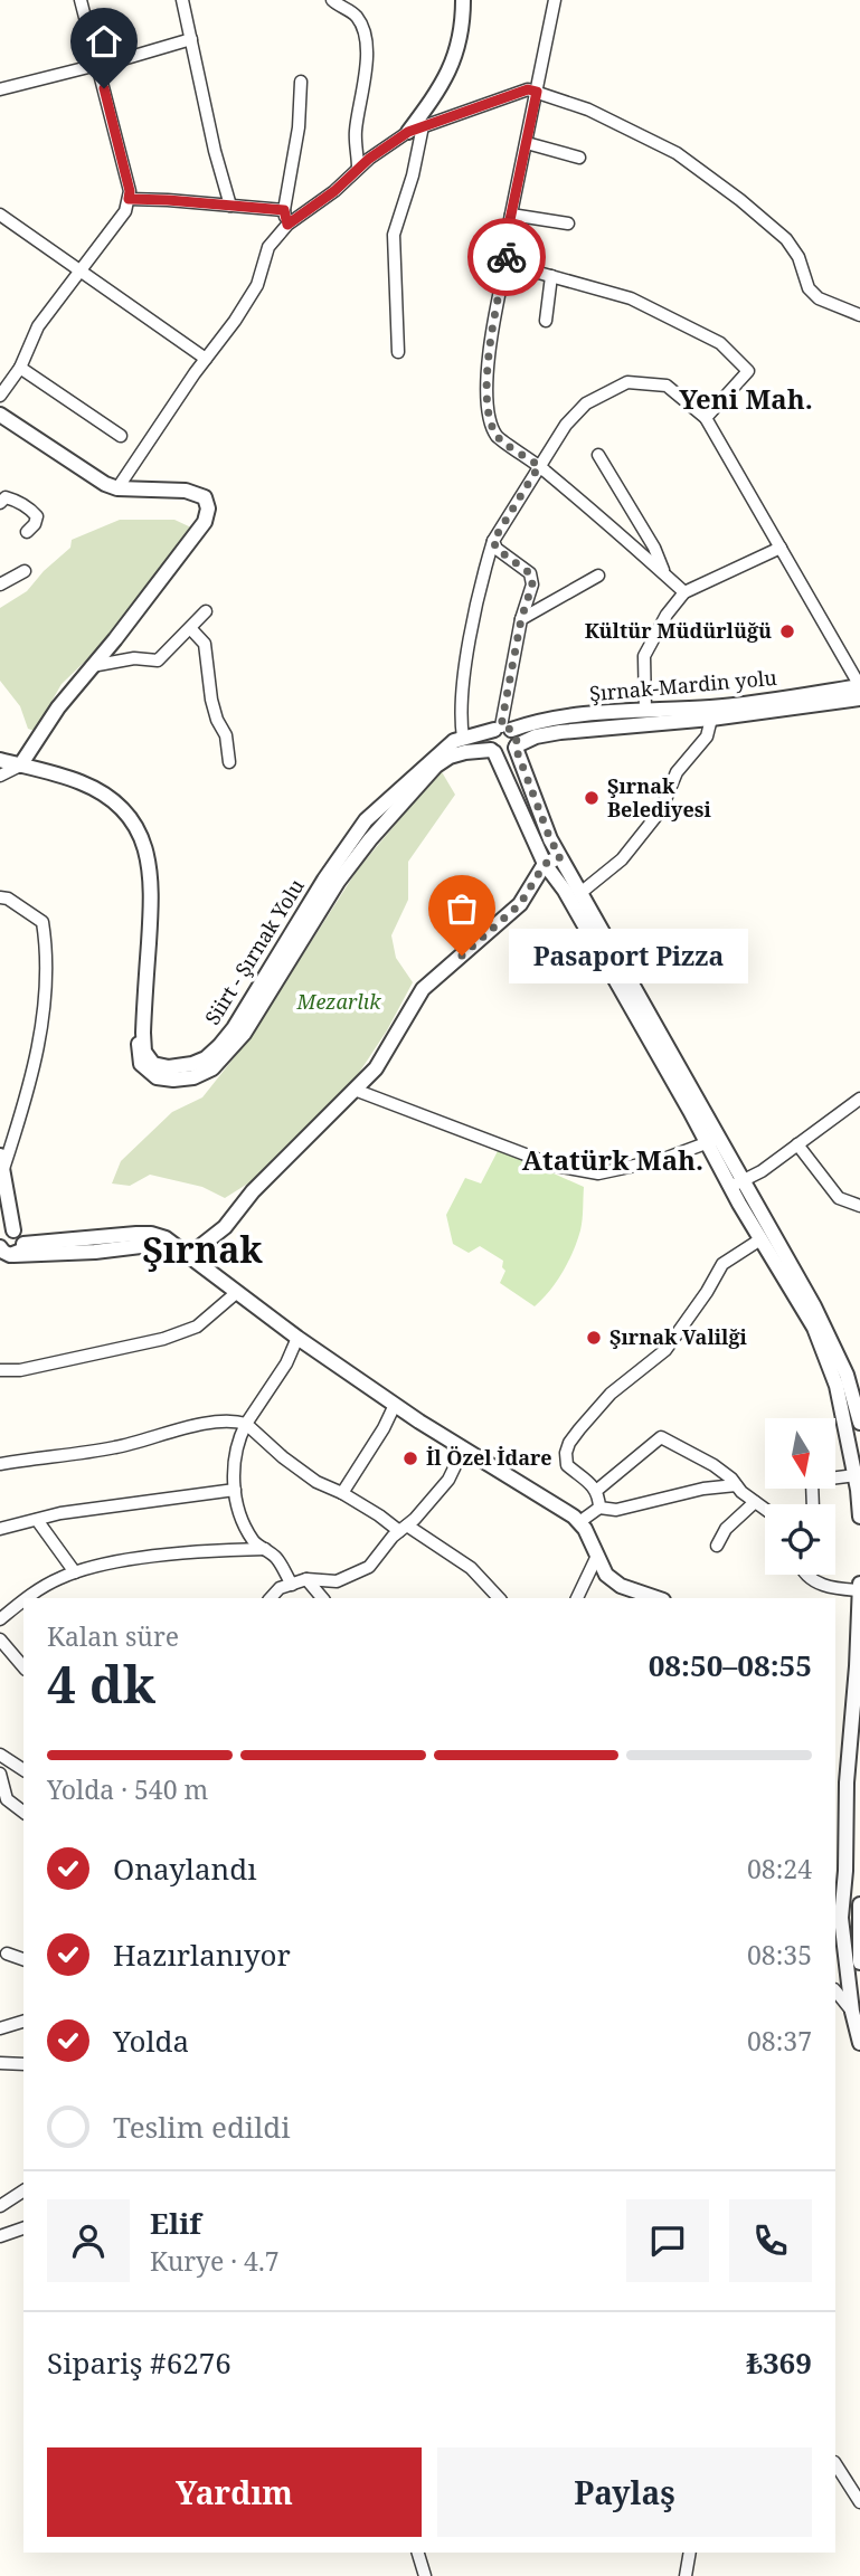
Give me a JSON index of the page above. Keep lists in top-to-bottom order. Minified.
{"streets":{"street":["Şırnak-Mardin yolu","Siirt - Şırnak Yolu"]},"crossings":[["Şırnak-Mardin yolu","Siirt - Şırnak Yolu"]],"districts":["Yeni Mah.","Atatürk Mah.","Şırnak"],"parks":["Mezarlık"],"places":["Kültür Müdürlüğü","Şırnak Belediyesi","Pasaport Pizza","Şırnak Valilği","İl Özel İdare"],"north":"bottom","page":{"bubble":"Pasaport Pizza","heading":["4 dk","Kalan süre","08:50–08:55"],"panel":["Elif","Kurye · 4.7","Sipariş #6276","₺369"],"bar":"Yolda · 540 m","list":[["Onaylandı","08:24"],["Hazırlanıyor","08:35"],["Yolda","08:37"],"Teslim edildi"],"buttons":["Yardım","Paylaş"]}}
